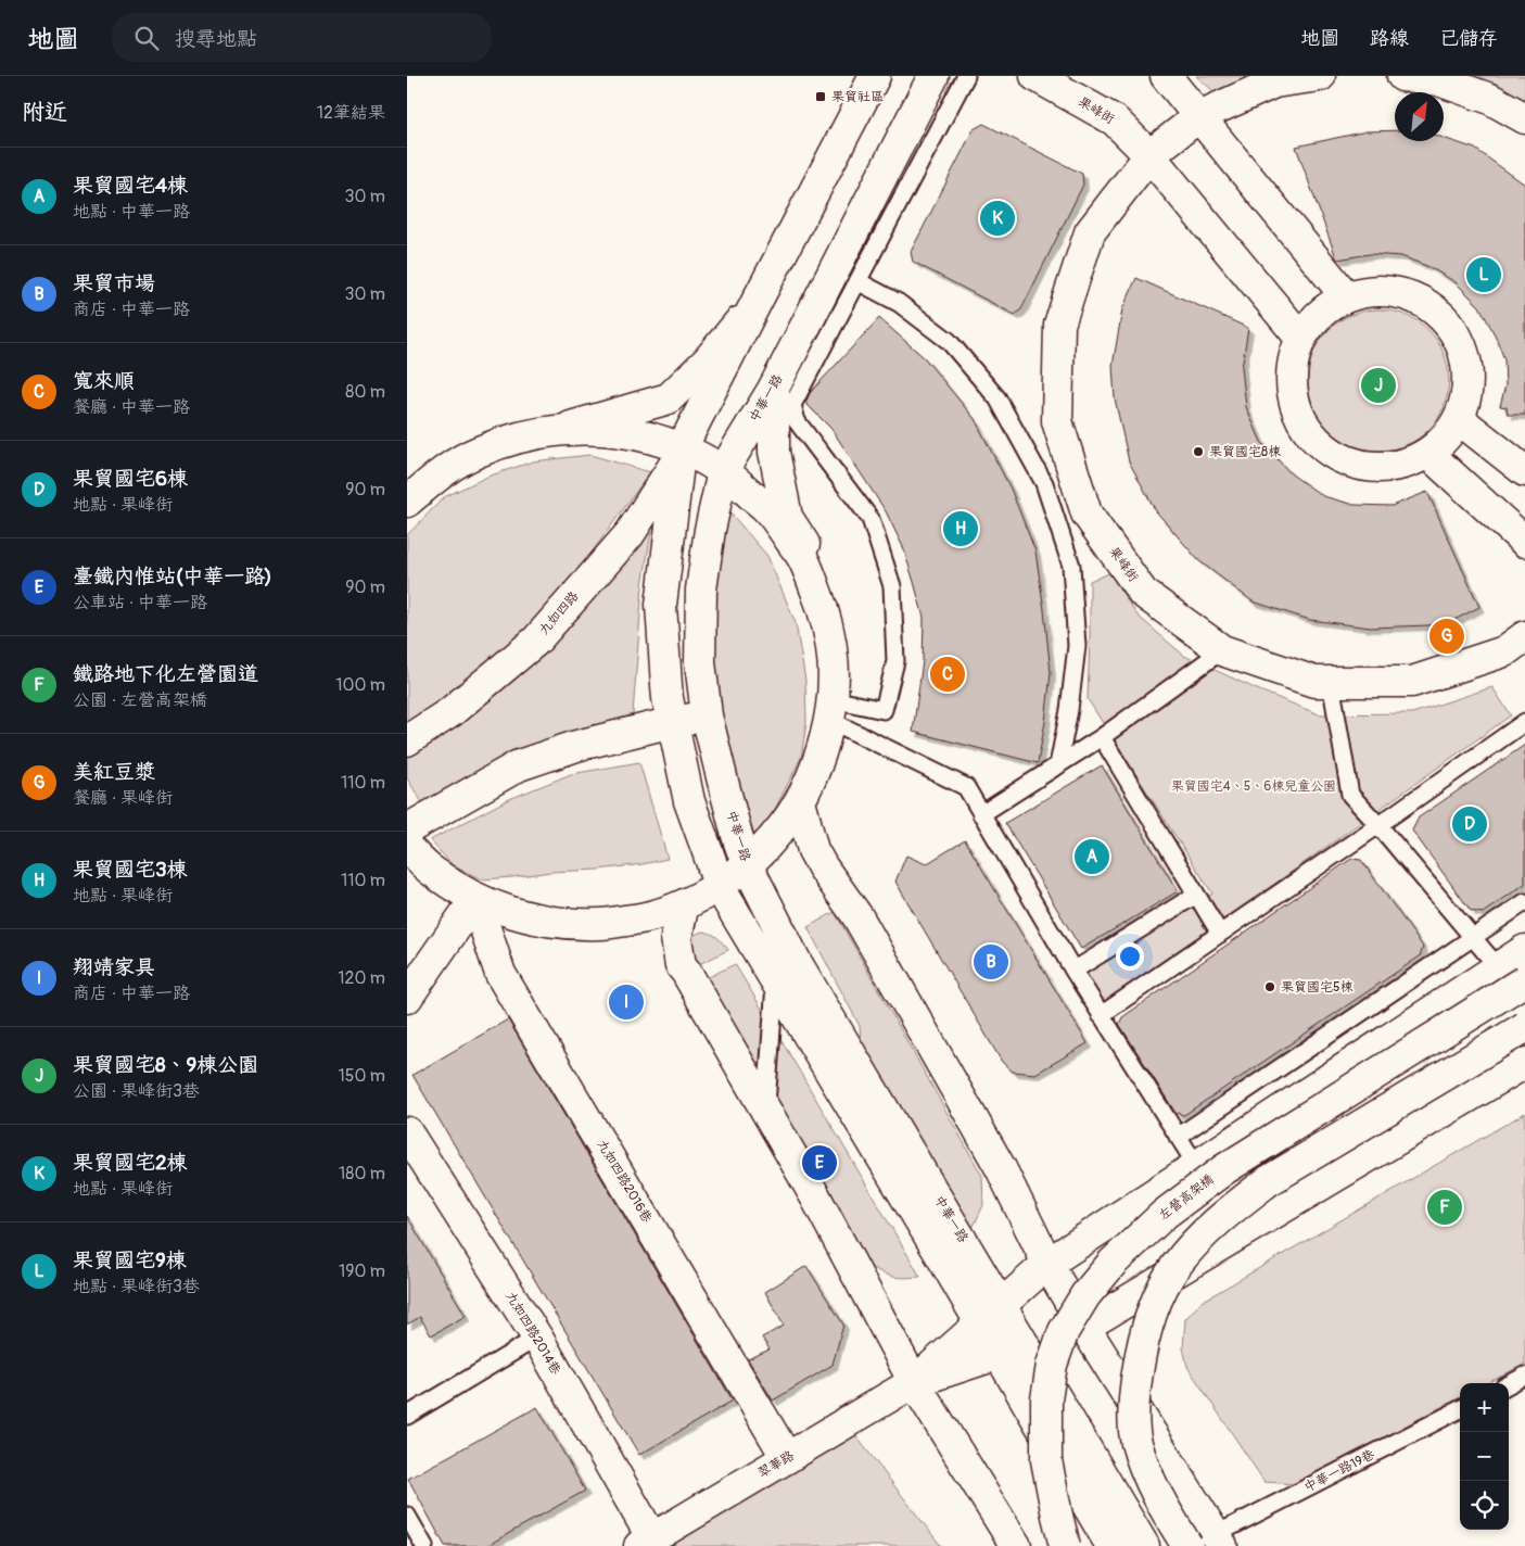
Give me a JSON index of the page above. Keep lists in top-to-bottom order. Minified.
{"streets":{"street":["果峰街","中華一路","九如四路","九如四路2016巷","左營高架橋","九如四路2014巷","翠華路"],"lane":["中華一路19巷"]},"crossings":[["中華一路","九如四路"],["中華一路","翠華路"],["九如四路2016巷","翠華路"],["九如四路2014巷","翠華路"]],"parks":["果貿國宅4、5、6棟兒童公園"],"places":{"transit":["果貿社區"],"other":["果貿國宅8棟","果貿國宅5棟"]},"north":"top right","page":{"header":"地圖","search":"搜尋地點","nav":["地圖","路線","已儲存"],"heading":["附近","12筆結果"],"list":[{"mark":"A","name":"果貿國宅4棟","note":"地點 · 中華一路","value":"30 m"},{"mark":"B","name":"果貿市場","note":"商店 · 中華一路","value":"30 m"},{"mark":"C","name":"寬來順","note":"餐廳 · 中華一路","value":"80 m"},{"mark":"D","name":"果貿國宅6棟","note":"地點 · 果峰街","value":"90 m"},{"mark":"E","name":"臺鐵內惟站(中華一路)","note":"公車站 · 中華一路","value":"90 m"},{"mark":"F","name":"鐵路地下化左營園道","note":"公園 · 左營高架橋","value":"100 m"},{"mark":"G","name":"美紅豆漿","note":"餐廳 · 果峰街","value":"110 m"},{"mark":"H","name":"果貿國宅3棟","note":"地點 · 果峰街","value":"110 m"},{"mark":"I","name":"翔靖家具","note":"商店 · 中華一路","value":"120 m"},{"mark":"J","name":"果貿國宅8、9棟公園","note":"公園 · 果峰街3巷","value":"150 m"},{"mark":"K","name":"果貿國宅2棟","note":"地點 · 果峰街","value":"180 m"},{"mark":"L","name":"果貿國宅9棟","note":"地點 · 果峰街3巷","value":"190 m"}],"pins":["K","L","J","H","G","C","D","A","B","I","E","F"],"map_buttons":["+","−"]}}
